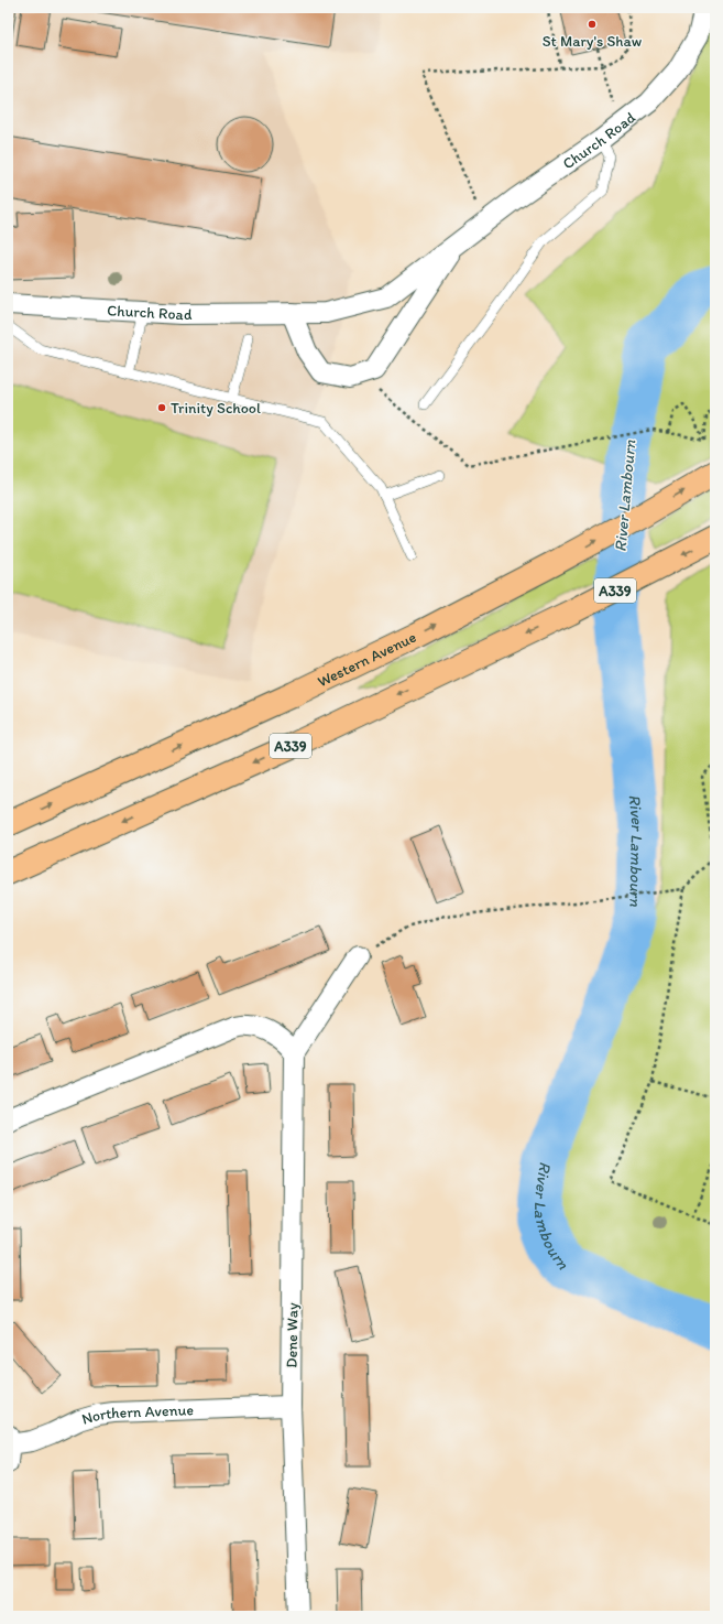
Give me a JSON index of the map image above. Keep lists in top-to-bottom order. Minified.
{"streets":{"highway":["A339","Western Avenue"],"street":["Church Road","Dene Way","Northern Avenue"]},"crossings":[["Dene Way","Northern Avenue"]],"water":["River Lambourn"],"places":["St Mary's Shaw","Trinity School"]}
